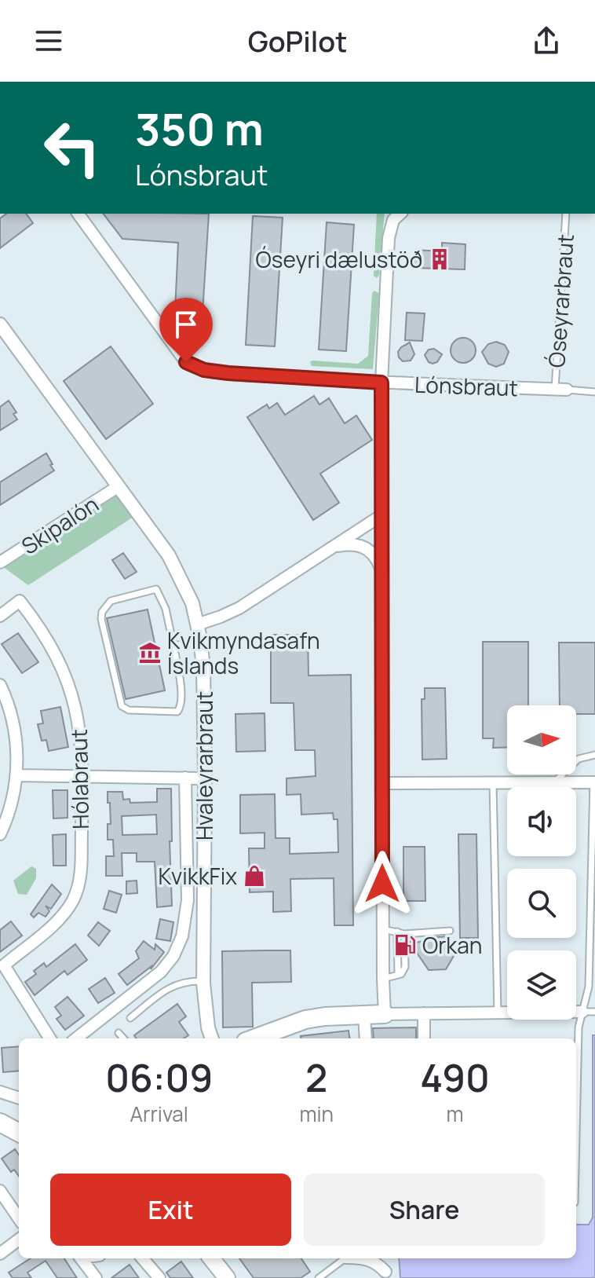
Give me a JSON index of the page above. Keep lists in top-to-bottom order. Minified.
{"streets":{"street":["Lónsbraut","Skipalón","Hvaleyrarbraut","Hólabraut"],"lane":["Óseyrarbraut"]},"crossings":[["Óseyrarbraut","Lónsbraut"],["Skipalón","Hvaleyrarbraut"]],"places":{"building":["Óseyri dælustöð"],"museum":["Kvikmyndasafn Íslands"],"shop":["KvikkFix"],"fuel station":["Orkan"]},"north":"right","page":{"header":"GoPilot","turn":["350 m","Lónsbraut"],"eta":["06:09","Arrival","2","min","490","m"],"buttons":["Exit","Share"]}}
